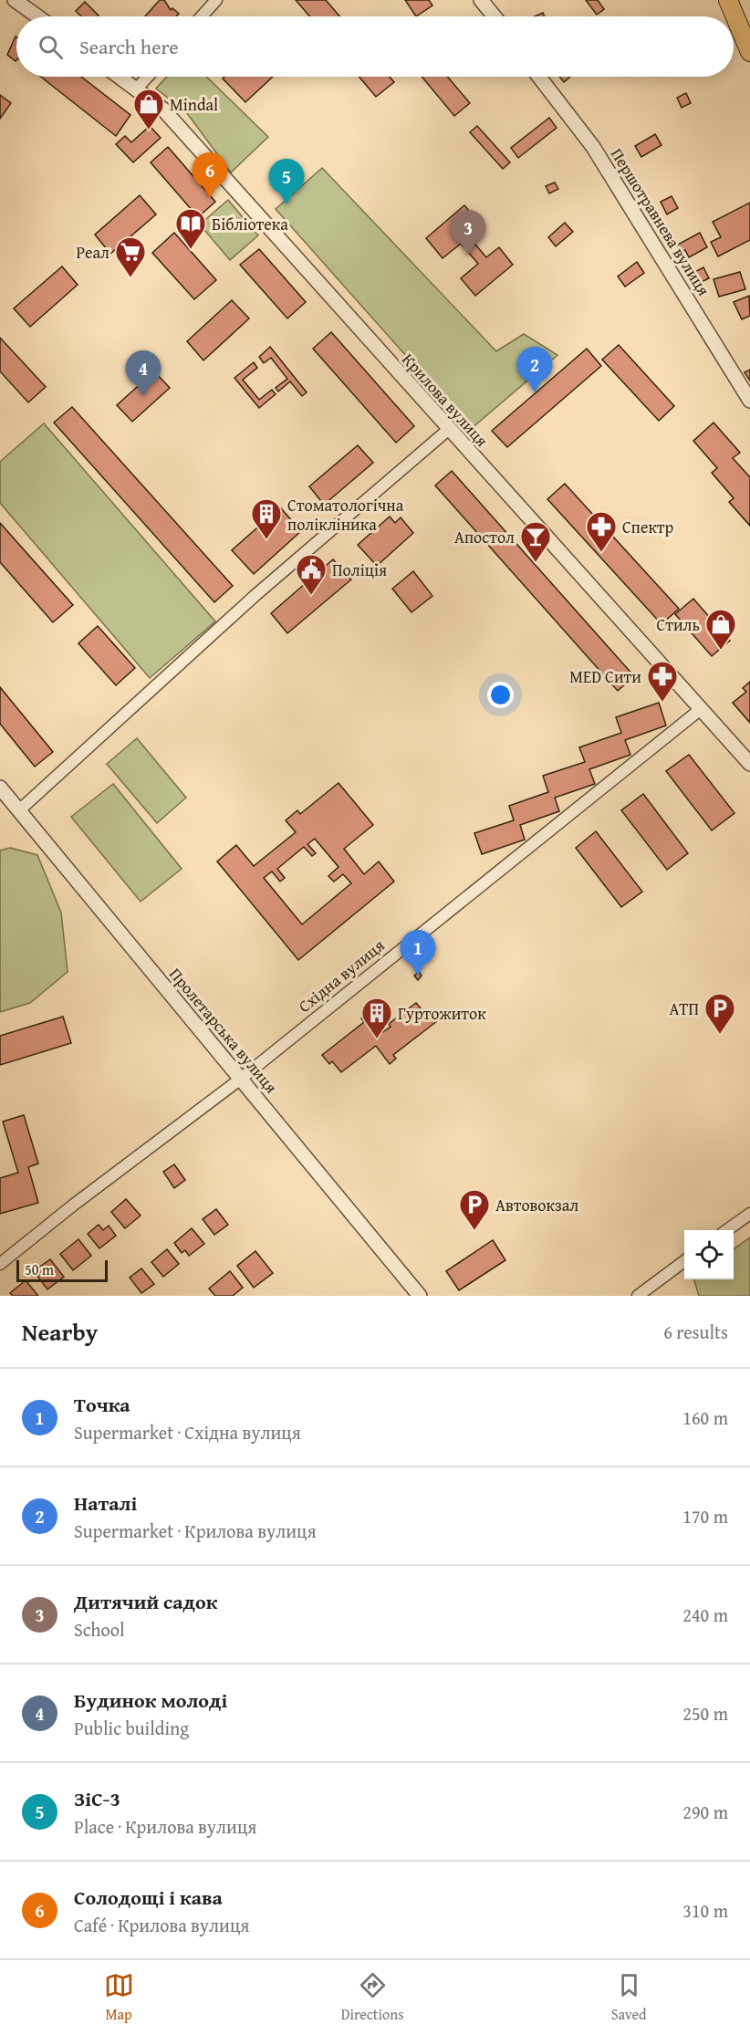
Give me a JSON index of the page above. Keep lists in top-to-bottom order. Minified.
{"streets":{"street":["Першотравнева вулиця","Крилова вулиця","Східна вулиця","Пролетарська вулиця"]},"crossings":[["Крилова вулиця","Східна вулиця"],["Східна вулиця","Пролетарська вулиця"]],"places":{"shop":["Mindal","Стиль"],"library":["Бібліотека"],"supermarket":["Реал"],"building":["Стоматологічна полікліника","Гуртожиток"],"pharmacy":["Спектр","MED Сити"],"bar":["Апостол"],"public building":["Поліція"],"parking":["АТП","Автовокзал"]},"scale_bar":"50 m","page":{"search":"Search here","pins":["6","5","3","2","4","1"],"scale":"50 m","heading":["Nearby","6 results"],"list":[{"mark":"1","name":"Точка","note":"Supermarket · Східна вулиця","value":"160 m"},{"mark":"2","name":"Наталі","note":"Supermarket · Крилова вулиця","value":"170 m"},{"mark":"3","name":"Дитячий садок","note":"School","value":"240 m"},{"mark":"4","name":"Будинок молоді","note":"Public building","value":"250 m"},{"mark":"5","name":"ЗіС-3","note":"Place · Крилова вулиця","value":"290 m"},{"mark":"6","name":"Солодощі і кава","note":"Café · Крилова вулиця","value":"310 m"}],"nav":["Map","Directions","Saved"]}}
